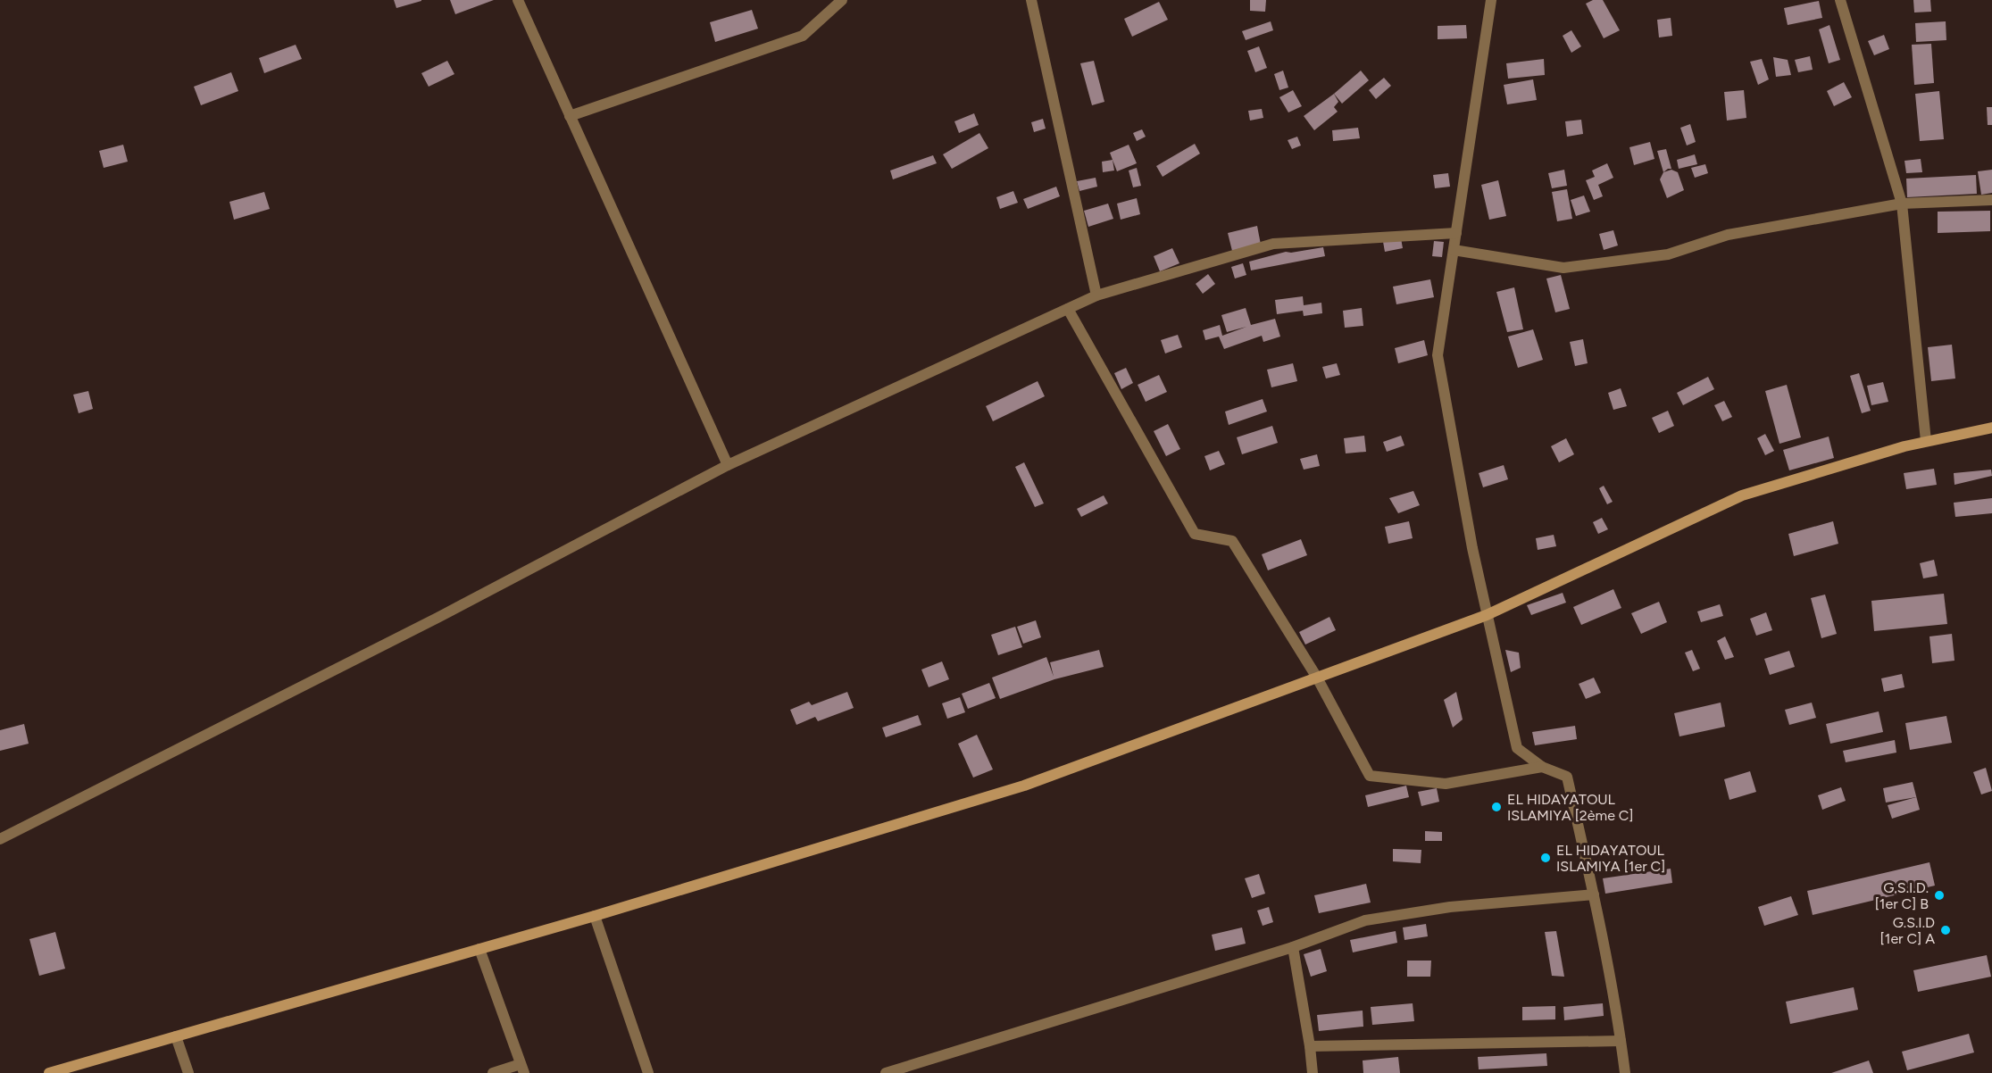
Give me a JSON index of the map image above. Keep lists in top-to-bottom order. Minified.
{"places":["EL HIDAYATOUL ISLAMIYA [2ème C]","EL HIDAYATOUL ISLAMIYA [1er C]","G.S.I.D. [1er C] B","G.S.I.D [1er C] A"]}
